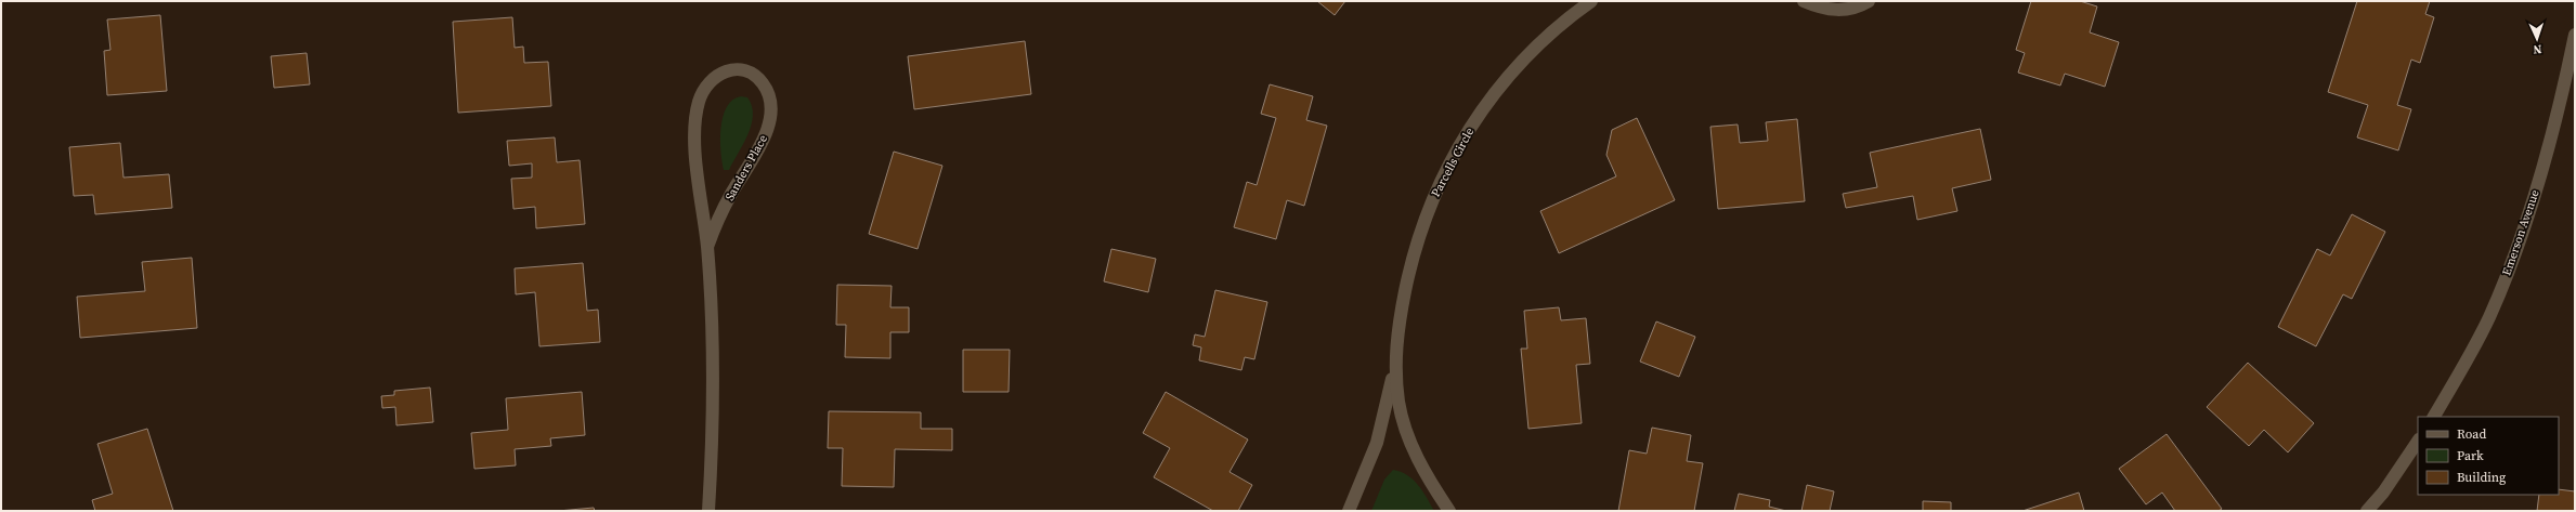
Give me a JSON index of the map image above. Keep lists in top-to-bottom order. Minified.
{"streets":{"street":["Parcells Circle","Sanders Place","Emerson Avenue"]},"legend":["Road","Park","Building"],"north":"bottom"}
